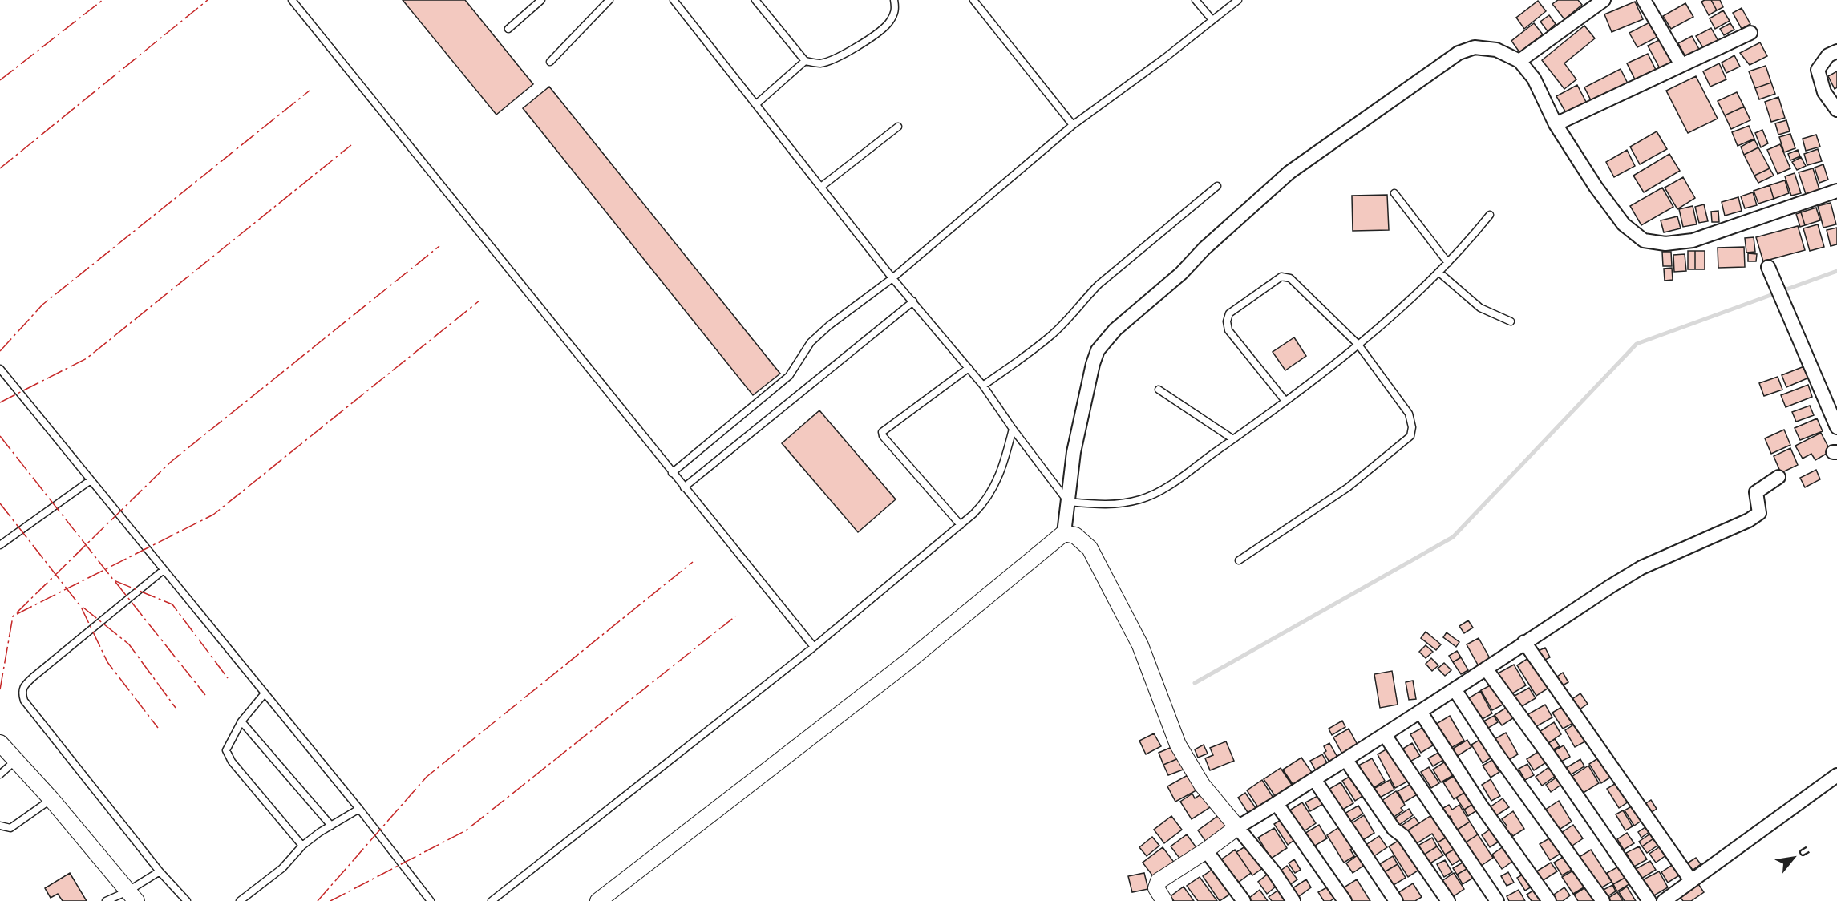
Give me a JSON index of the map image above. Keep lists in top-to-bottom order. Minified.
{"north":"top right"}
